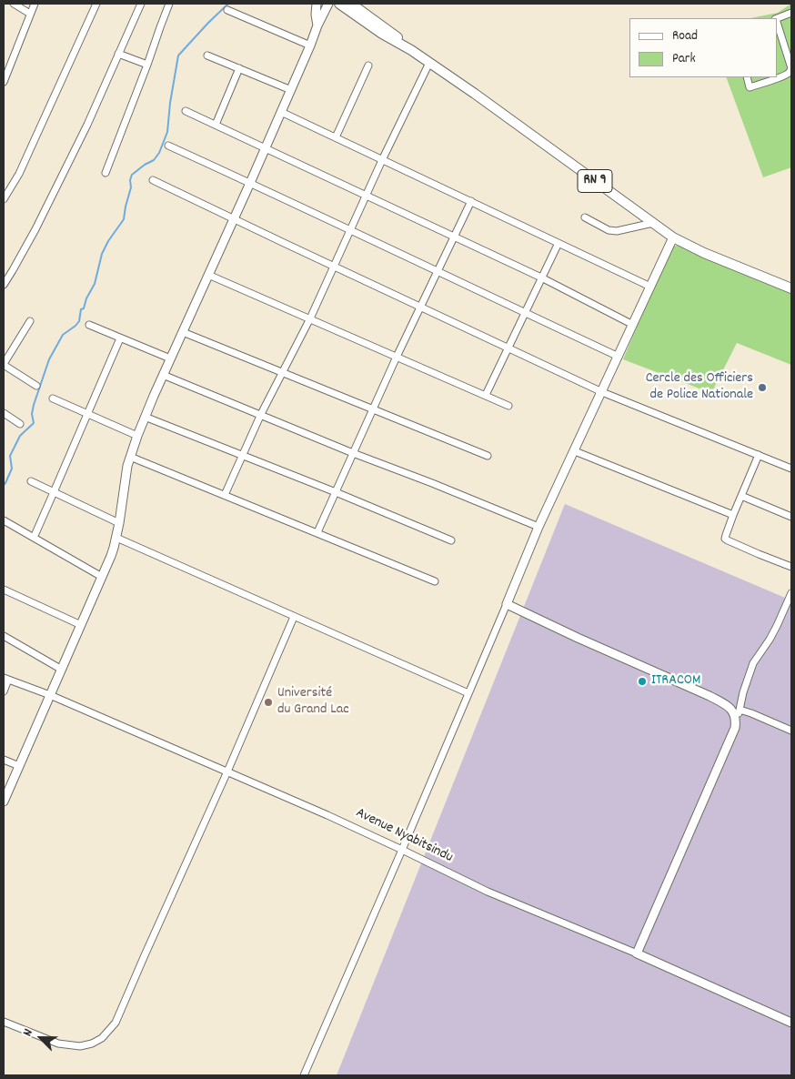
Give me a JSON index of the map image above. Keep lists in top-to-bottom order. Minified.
{"streets":{"main road":["RN 9"],"street":["Avenue Nyabitsindu"]},"places":["Cercle des Officiers de Police Nationale","ITRACOM","Université du Grand Lac"],"legend":["Road","Park"],"north":"top left"}
